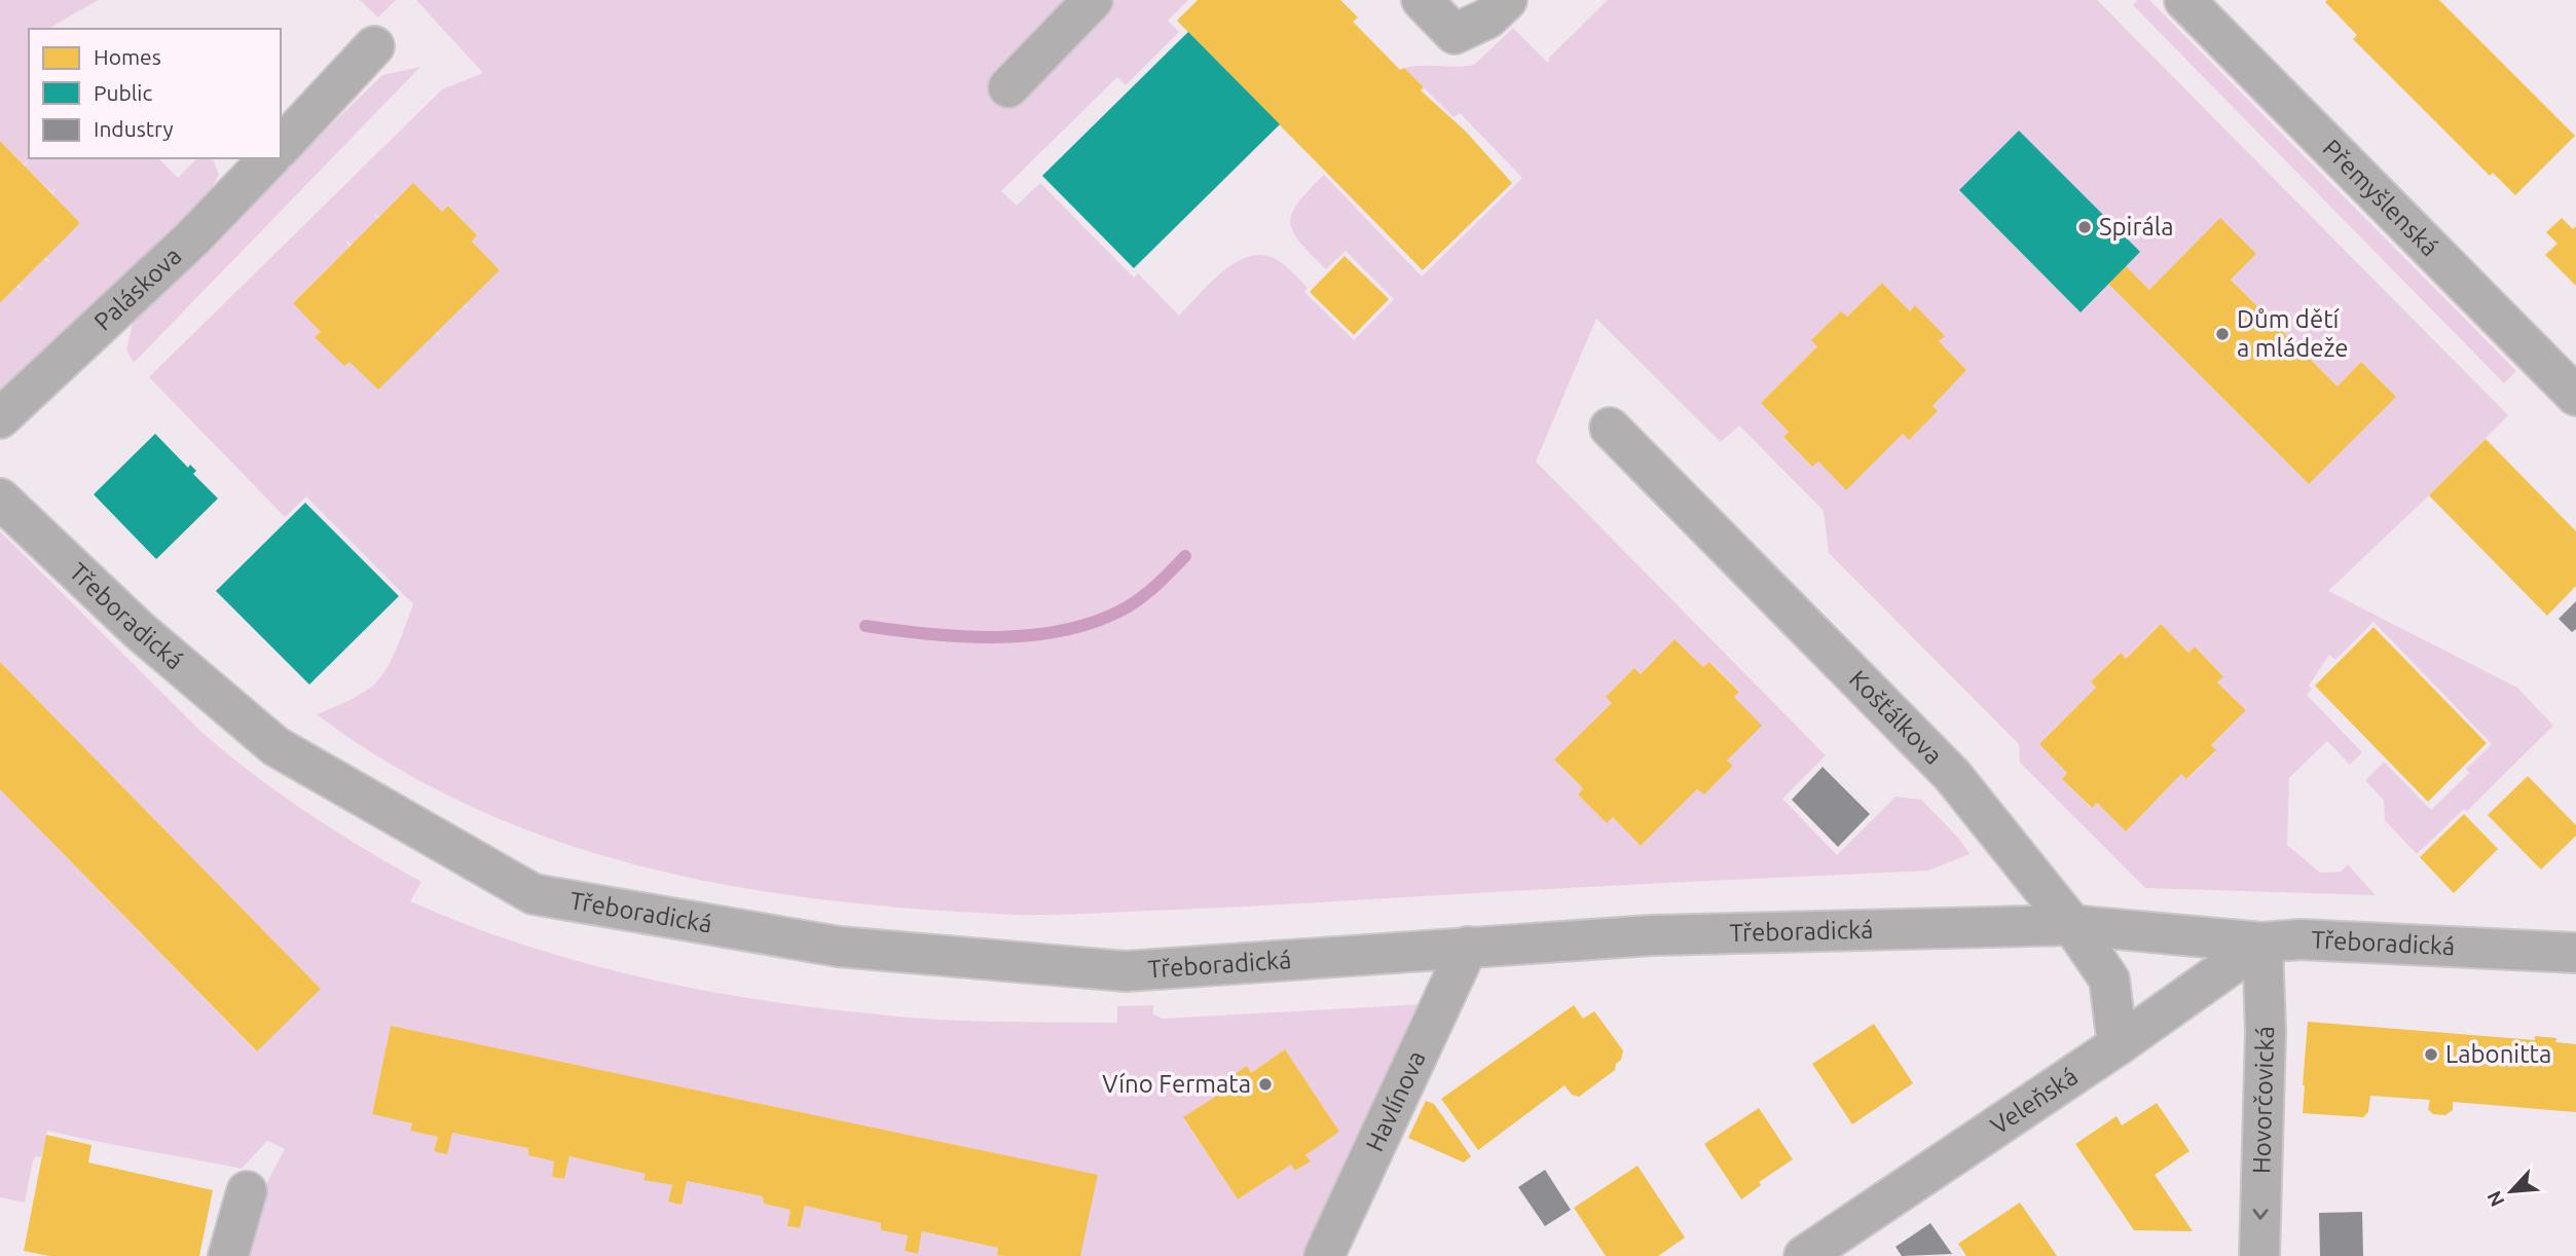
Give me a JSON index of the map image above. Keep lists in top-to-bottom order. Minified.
{"streets":{"street":["Přemyšlenská","Paláskova","Třeboradická","Košťálkova","Hovorčovická","Havlínova","Veleňská"]},"crossings":[["Třeboradická","Košťálkova"],["Třeboradická","Hovorčovická"],["Třeboradická","Havlínova"],["Třeboradická","Veleňská"],["Košťálkova","Veleňská"],["Hovorčovická","Veleňská"]],"one_way":["Hovorčovická"],"places":["Spirála","Dům dětí a mládeže","Labonitta","Víno Fermata"],"legend":["Homes","Public","Industry"],"north":"bottom left"}
